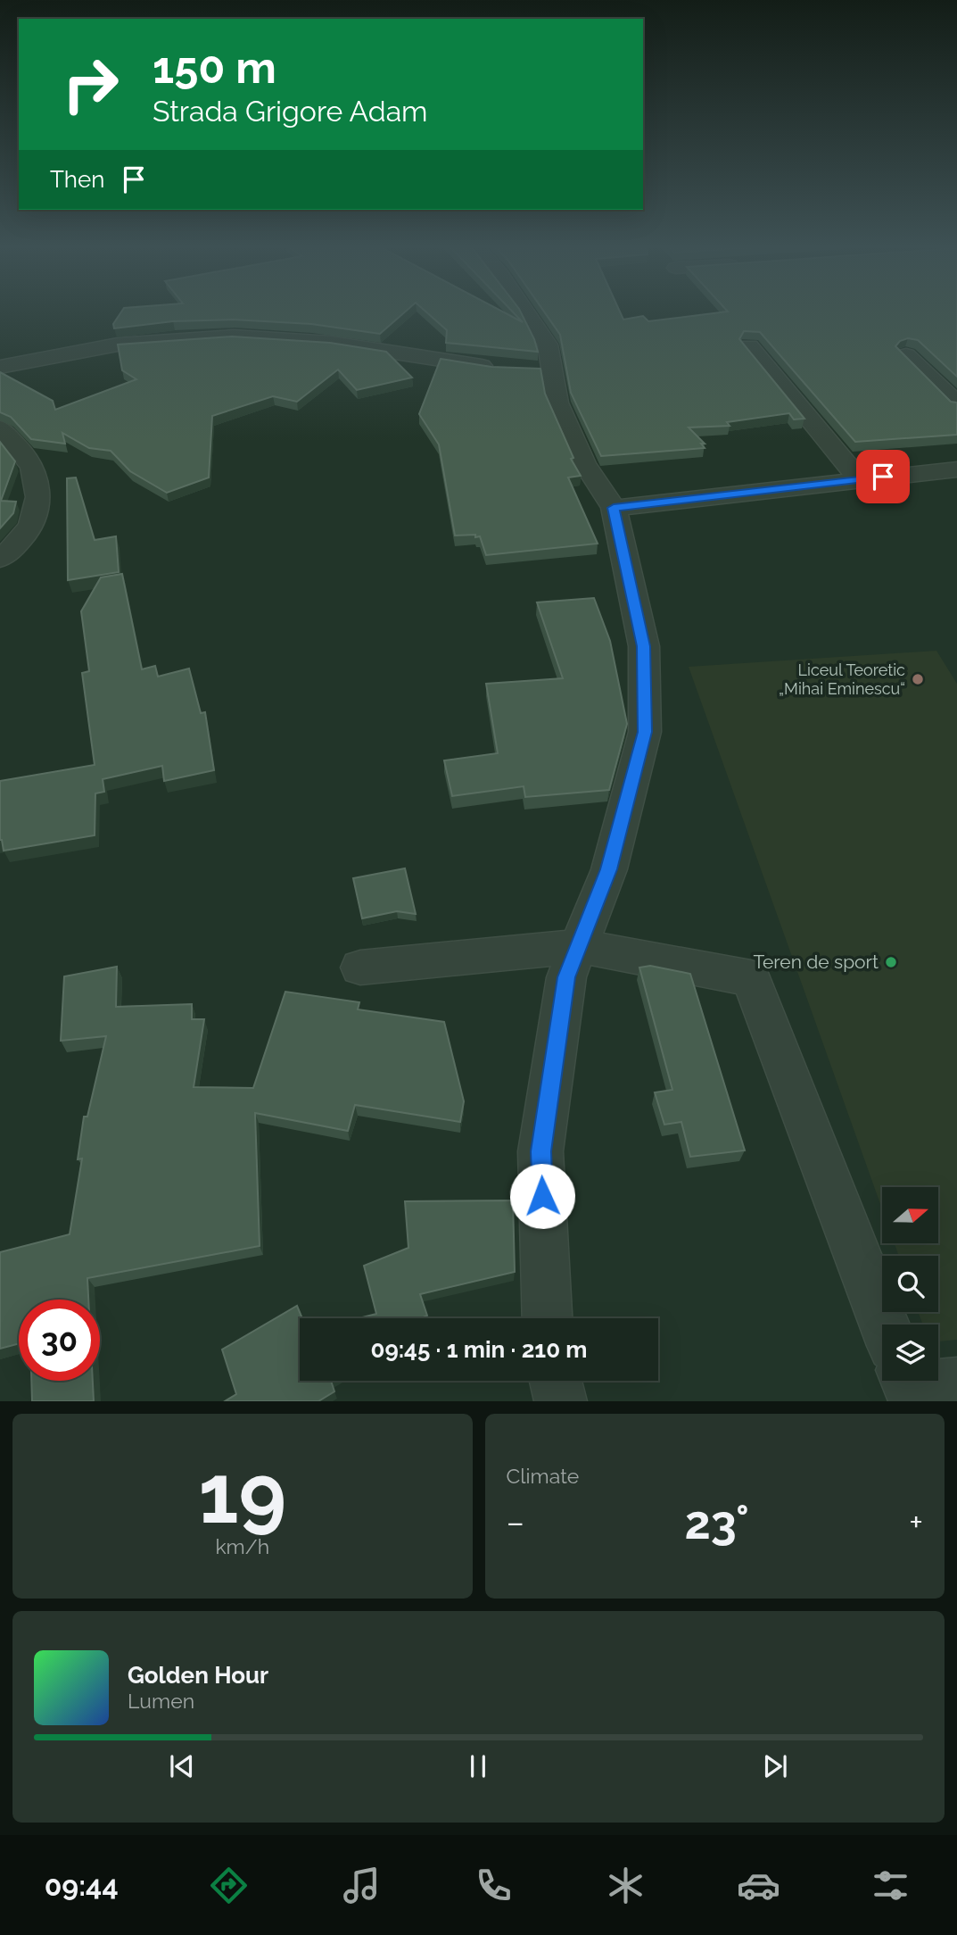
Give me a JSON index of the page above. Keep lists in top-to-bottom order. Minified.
{"places":["Liceul Teoretic „Mihai Eminescu“","Teren de sport"],"north":"right","page":{"turn":["150 m","Strada Grigore Adam"],"then":"Then","limit":"30","trip":"09:45 · 1 min · 210 m","tile":[["19","km/h"],"Climate"],"heat":["−","23°","+"],"song":["Golden Hour","Lumen"],"tabs":"09:44"}}
